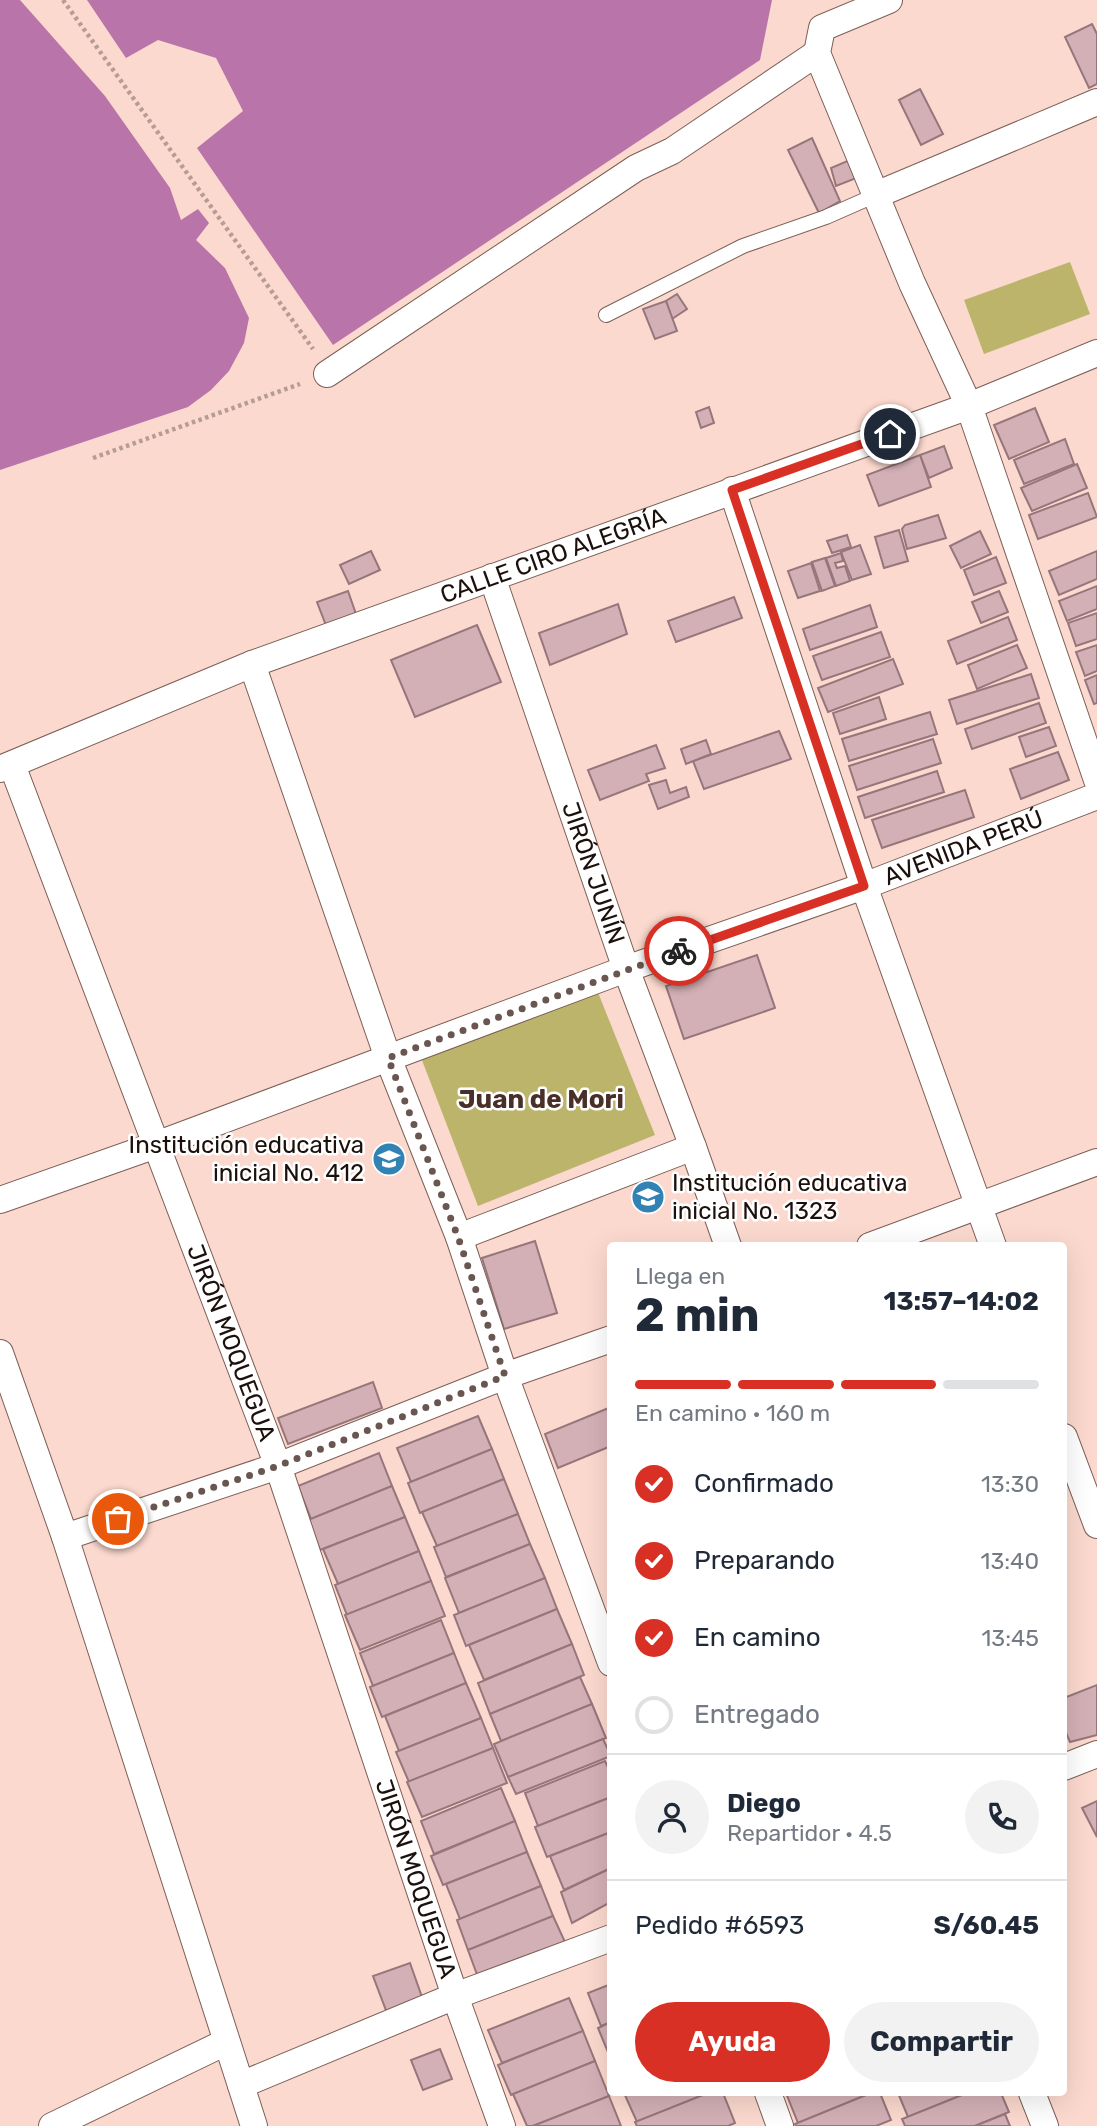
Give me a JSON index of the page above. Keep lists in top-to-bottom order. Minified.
{"streets":{"street":["CALLE CIRO ALEGRÍA","AVENIDA PERÚ","JIRÓN JUNÍN","JIRÓN MOQUEGUA"]},"crossings":[["CALLE CIRO ALEGRÍA","JIRÓN JUNÍN"],["CALLE CIRO ALEGRÍA","JIRÓN MOQUEGUA"],["AVENIDA PERÚ","JIRÓN JUNÍN"],["AVENIDA PERÚ","JIRÓN MOQUEGUA"]],"districts":["Juan de Mori"],"places":{"school or university":["Institución educativa inicial No. 412","Institución educativa inicial No. 1323"]},"page":{"heading":["2 min","Llega en","13:57–14:02"],"panel":["Diego","Repartidor · 4.5","Pedido #6593","S/60.45"],"bar":"En camino · 160 m","list":[["Confirmado","13:30"],["Preparando","13:40"],["En camino","13:45"],"Entregado"],"buttons":["Ayuda","Compartir"]}}
